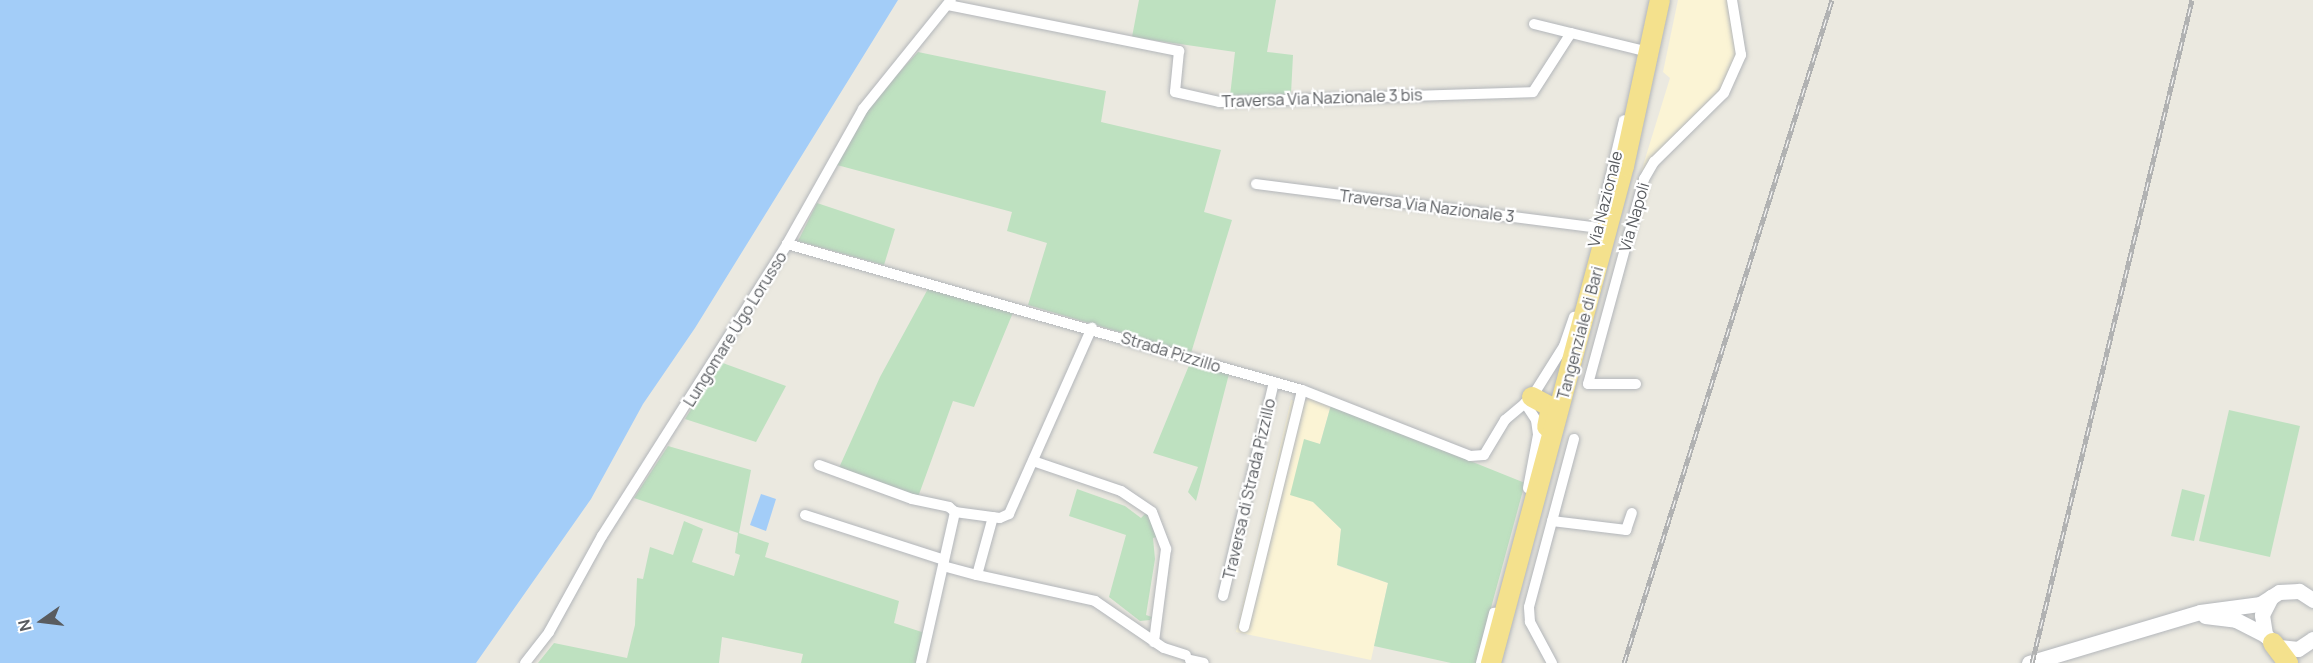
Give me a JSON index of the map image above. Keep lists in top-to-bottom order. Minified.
{"streets":{"highway":["Tangenziale di Bari"],"street":["Traversa Via Nazionale 3 bis","Via Nazionale","Traversa Via Nazionale 3","Via Napoli","Lungomare Ugo Lorusso","Strada Pizzillo","Traversa di Strada Pizzillo"]},"crossings":[["Traversa Via Nazionale 3 bis","Lungomare Ugo Lorusso"],["Via Nazionale","Traversa Via Nazionale 3"],["Via Nazionale","Strada Pizzillo"],["Lungomare Ugo Lorusso","Strada Pizzillo"],["Strada Pizzillo","Traversa di Strada Pizzillo"]],"north":"left"}
